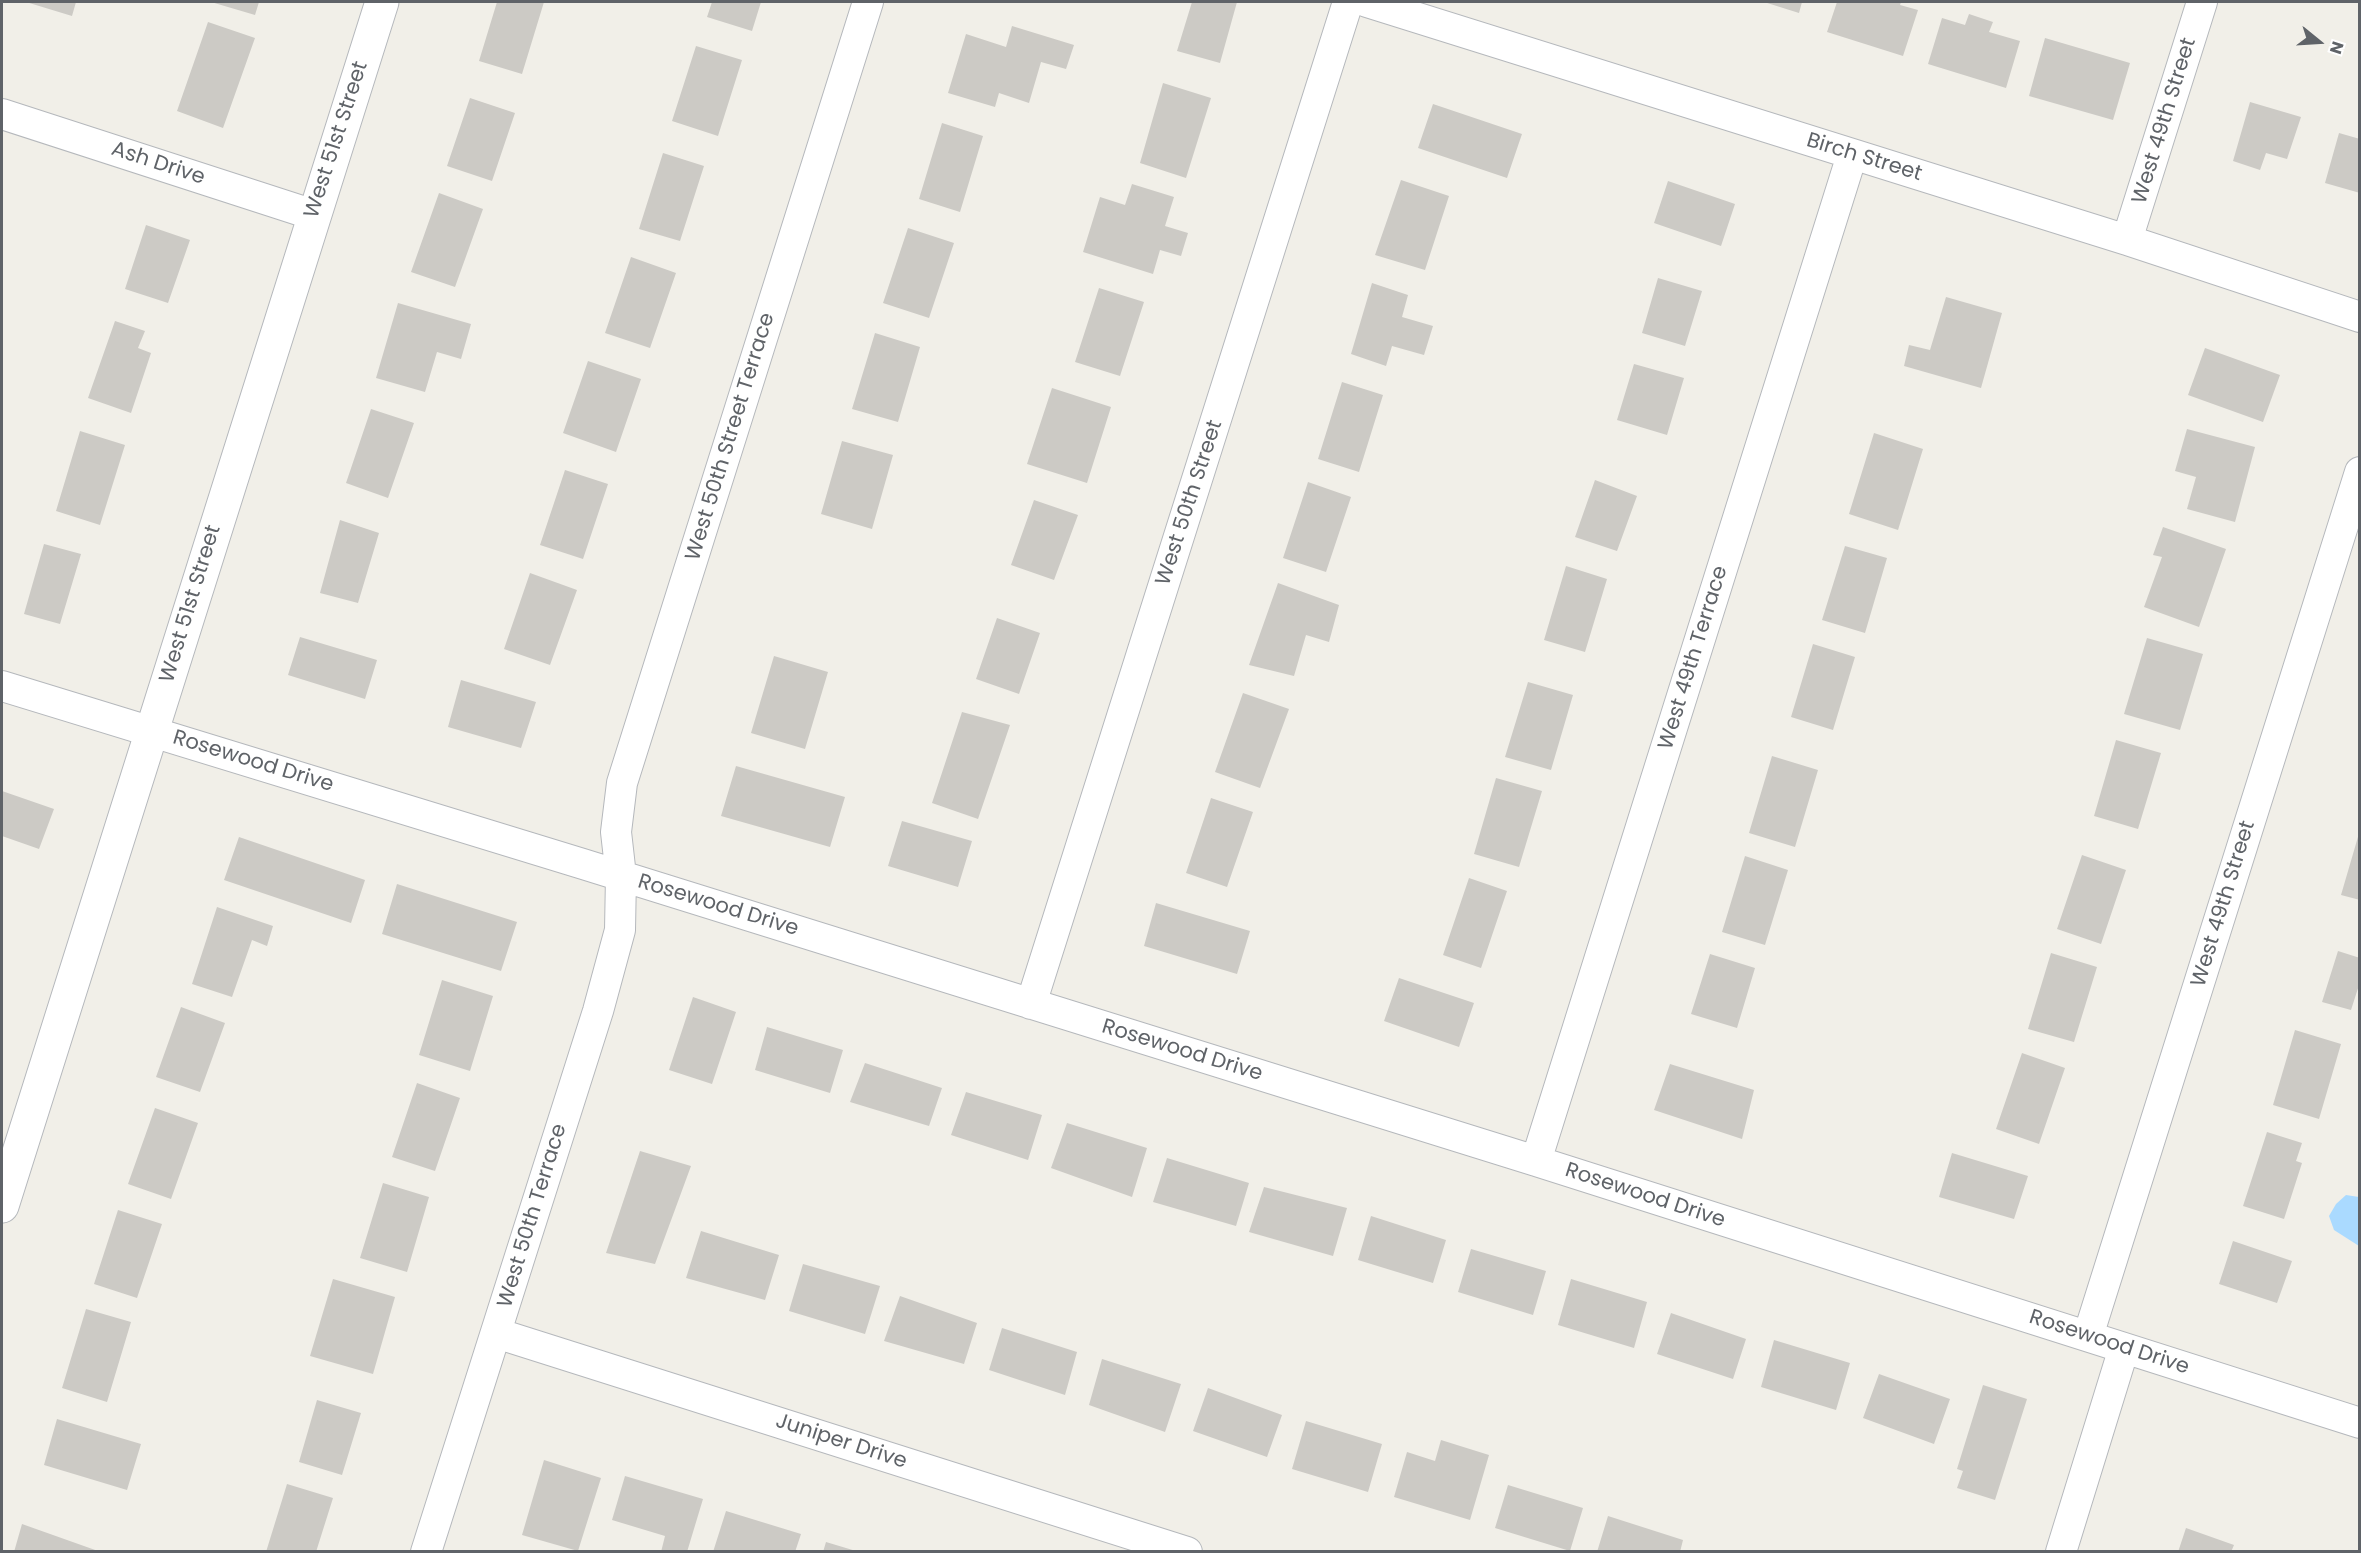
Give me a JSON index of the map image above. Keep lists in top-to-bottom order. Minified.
{"streets":{"street":["West 49th Street","West 51st Street","Birch Street","Ash Drive","West 50th Street Terrace","West 50th Street","West 49th Terrace","Rosewood Drive","West 50th Terrace","Juniper Drive"]},"crossings":[["West 49th Street","Birch Street"],["West 49th Street","Rosewood Drive"],["West 51st Street","Ash Drive"],["West 51st Street","Rosewood Drive"],["Birch Street","West 49th Terrace"],["West 50th Street Terrace","Rosewood Drive"],["West 50th Street Terrace","West 50th Terrace"],["West 50th Street","Rosewood Drive"],["West 49th Terrace","Rosewood Drive"],["Rosewood Drive","West 50th Terrace"],["West 50th Terrace","Juniper Drive"]],"north":"right"}
